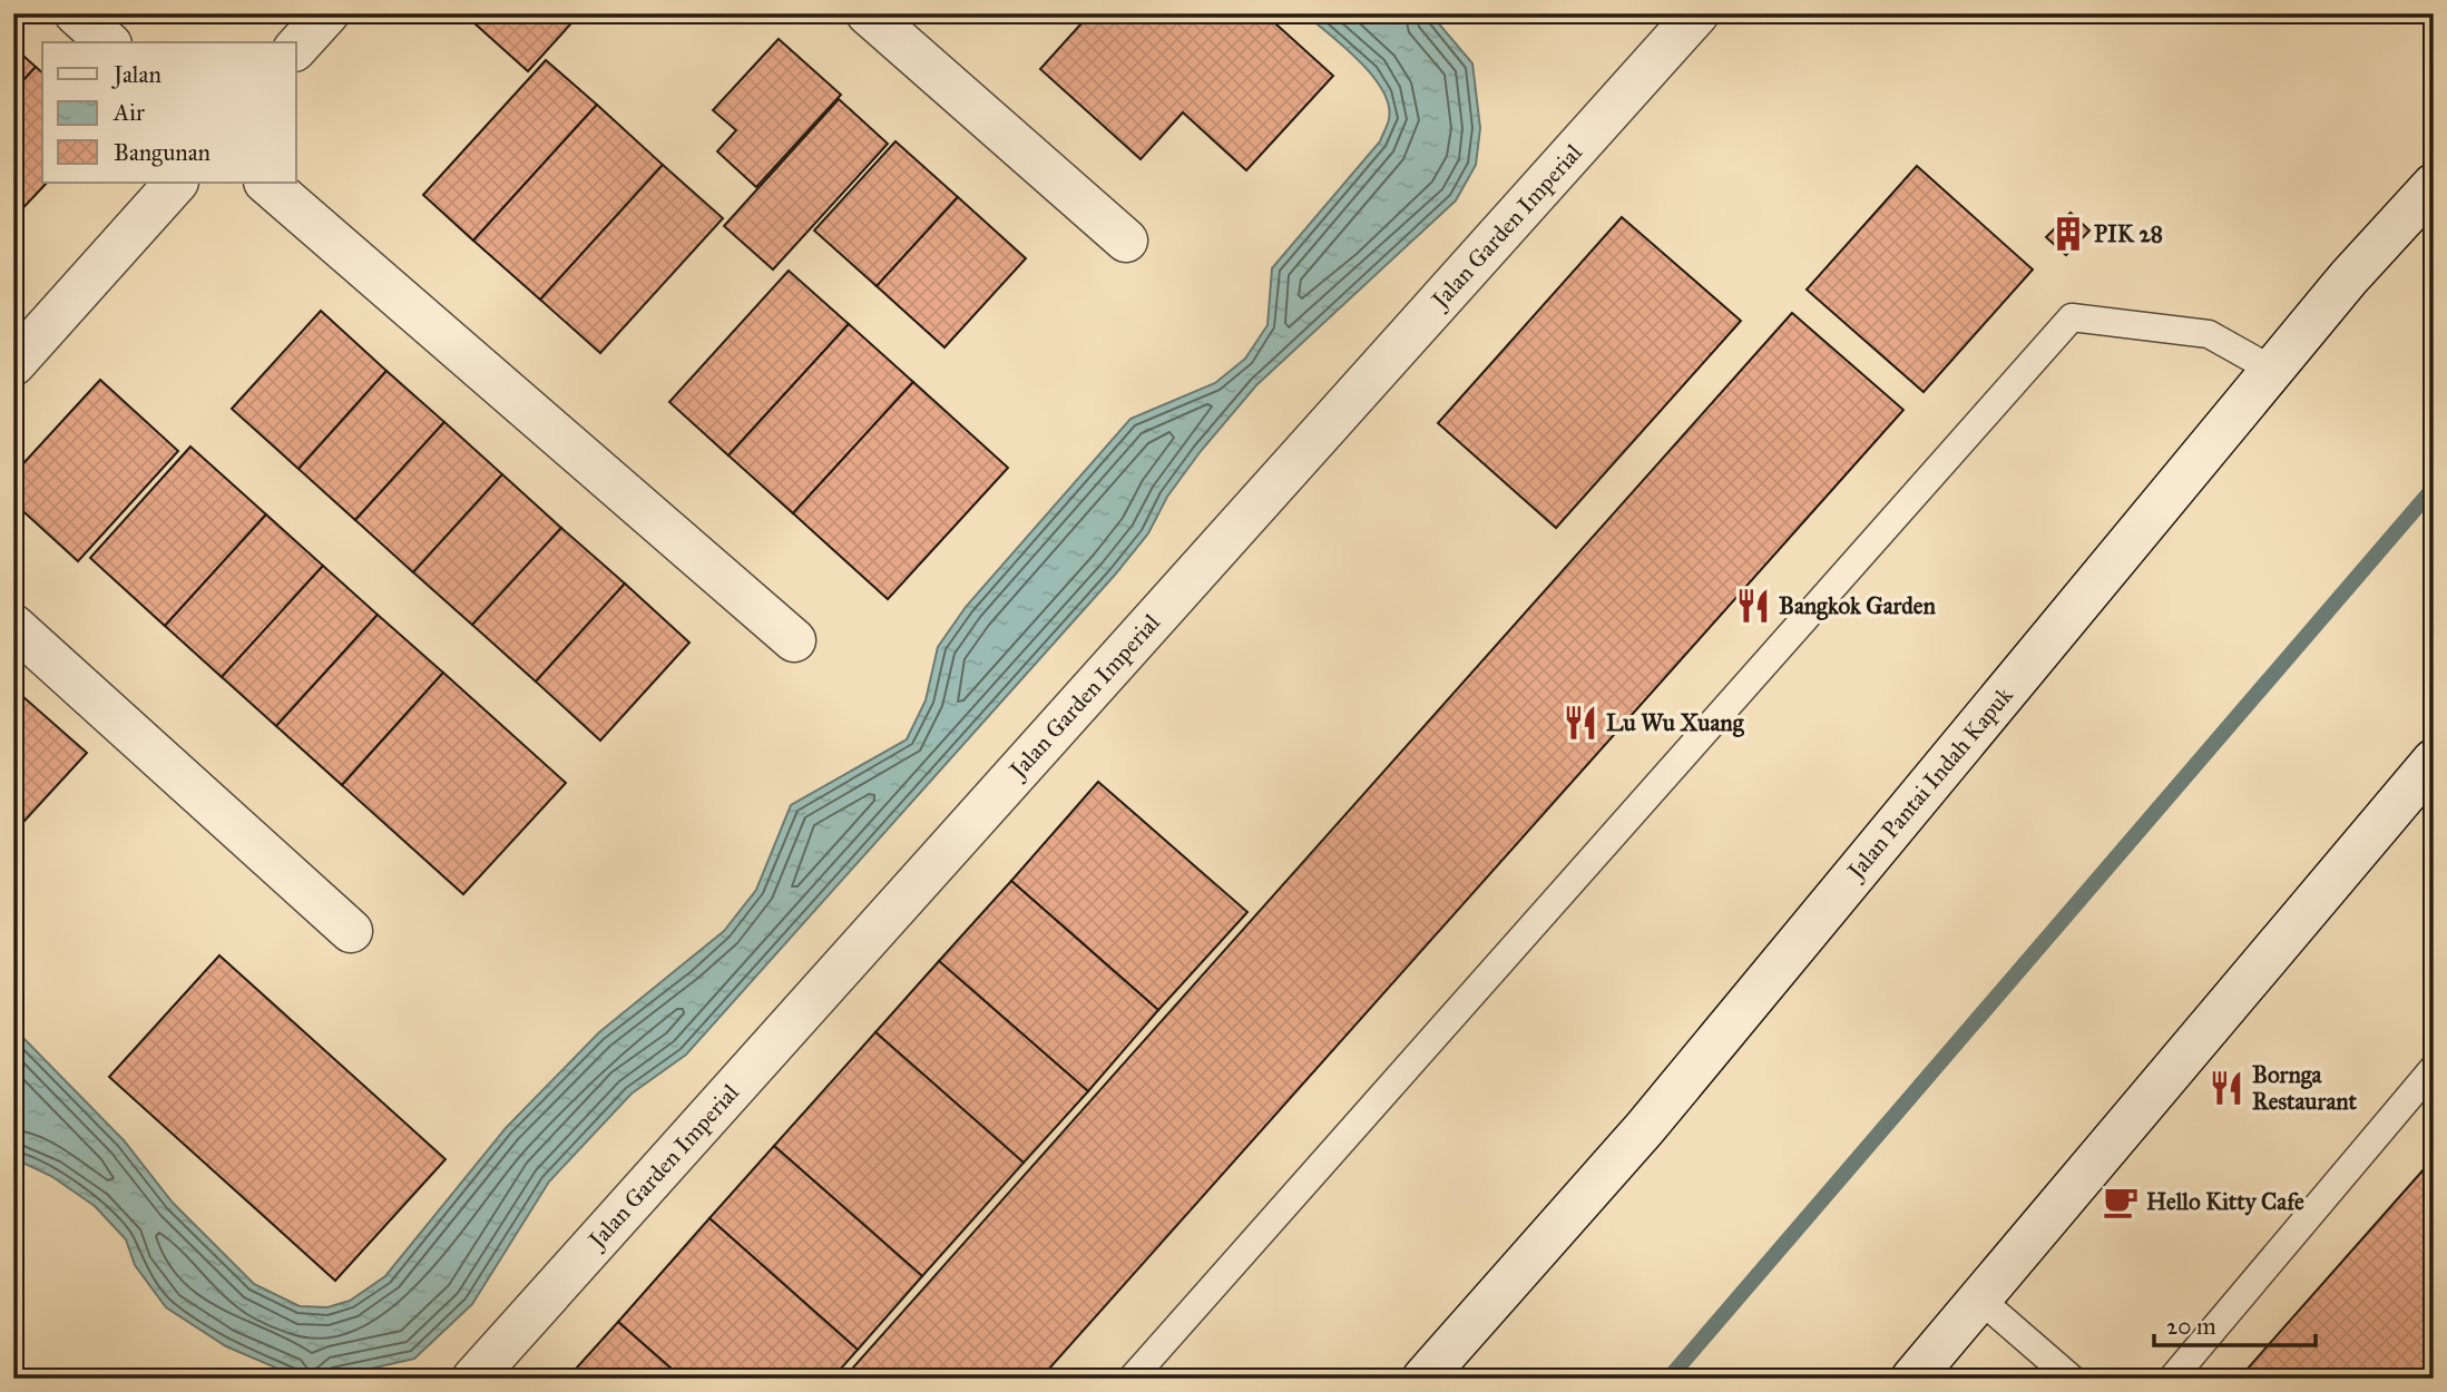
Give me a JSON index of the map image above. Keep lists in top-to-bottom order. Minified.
{"streets":{"street":["Jalan Garden Imperial","Jalan Pantai Indah Kapuk"]},"places":{"building":["PIK 28"],"restaurant":["Bangkok Garden","Lu Wu Xuang","Bornga Restaurant"],"cafe":["Hello Kitty Cafe"]},"legend":["Jalan","Air","Bangunan"],"scale_bar":"20 m"}
